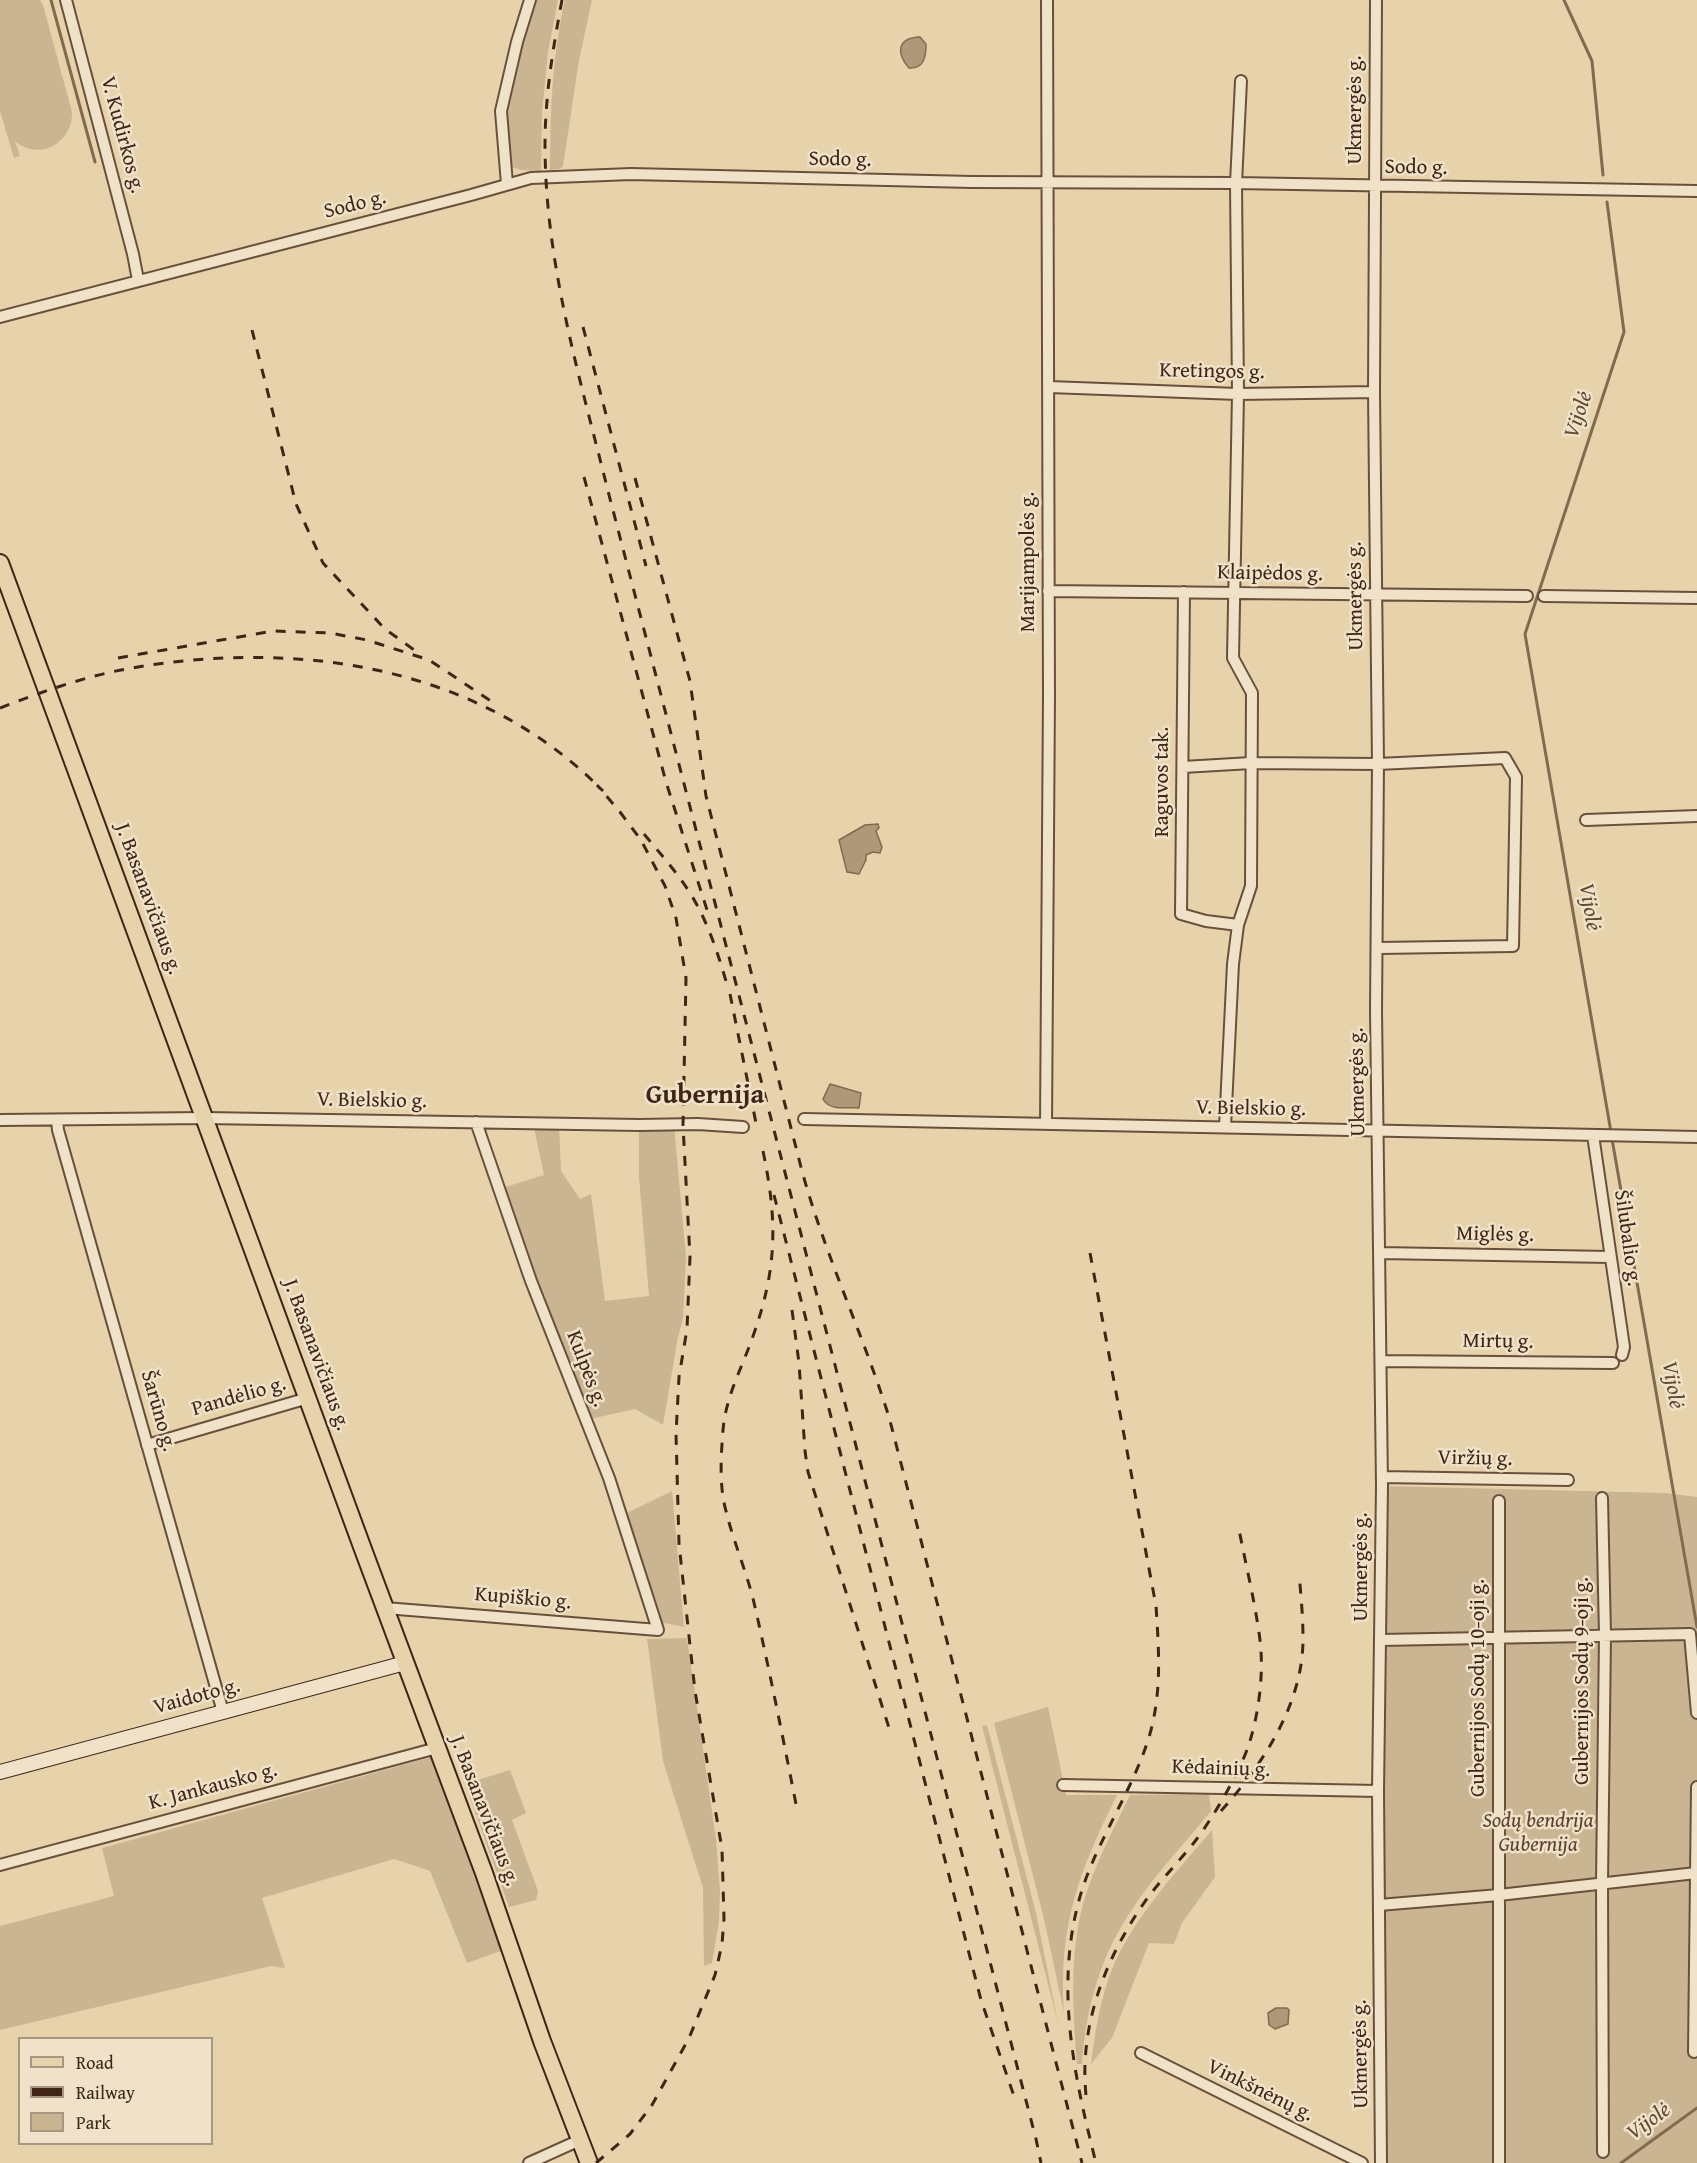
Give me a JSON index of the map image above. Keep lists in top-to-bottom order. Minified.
{"streets":{"main road":["J. Basanavičiaus g.","Vaidoto g."],"street":["Ukmergės g.","V. Kudirkos g.","Sodo g.","Kretingos g.","Marijampolės g.","Klaipėdos g.","Raguvos tak.","V. Bielskio g.","Miglės g.","Šilubalio g.","Mirtų g.","Kulpės g.","Pandėlio g.","Šarūno g.","Viržių g.","Kupiškio g.","Gubernijos Sodų 9-oji g.","Gubernijos Sodų 10-oji g.","Kėdainių g.","K. Jankausko g.","Vinkšnėnų g."]},"crossings":[["Ukmergės g.","Sodo g."],["Ukmergės g.","Kretingos g."],["Ukmergės g.","Klaipėdos g."],["Ukmergės g.","V. Bielskio g."],["Ukmergės g.","Miglės g."],["Ukmergės g.","Mirtų g."],["Ukmergės g.","Viržių g."],["Ukmergės g.","Kėdainių g."],["V. Kudirkos g.","Sodo g."],["Sodo g.","Marijampolės g."],["Kretingos g.","Marijampolės g."],["Marijampolės g.","Klaipėdos g."],["Marijampolės g.","V. Bielskio g."],["Klaipėdos g.","Raguvos tak."],["J. Basanavičiaus g.","V. Bielskio g."],["J. Basanavičiaus g.","Pandėlio g."],["J. Basanavičiaus g.","Kupiškio g."],["J. Basanavičiaus g.","Vaidoto g."],["J. Basanavičiaus g.","K. Jankausko g."],["V. Bielskio g.","Šilubalio g."],["V. Bielskio g.","Kulpės g."],["V. Bielskio g.","Šarūno g."],["Miglės g.","Šilubalio g."],["Kulpės g.","Kupiškio g."],["Pandėlio g.","Šarūno g."],["Šarūno g.","Vaidoto g."]],"districts":["Gubernija"],"water":["Vijolė"],"parks":["Sodų bendrija Gubernija"],"legend":["Road","Railway","Park"]}
